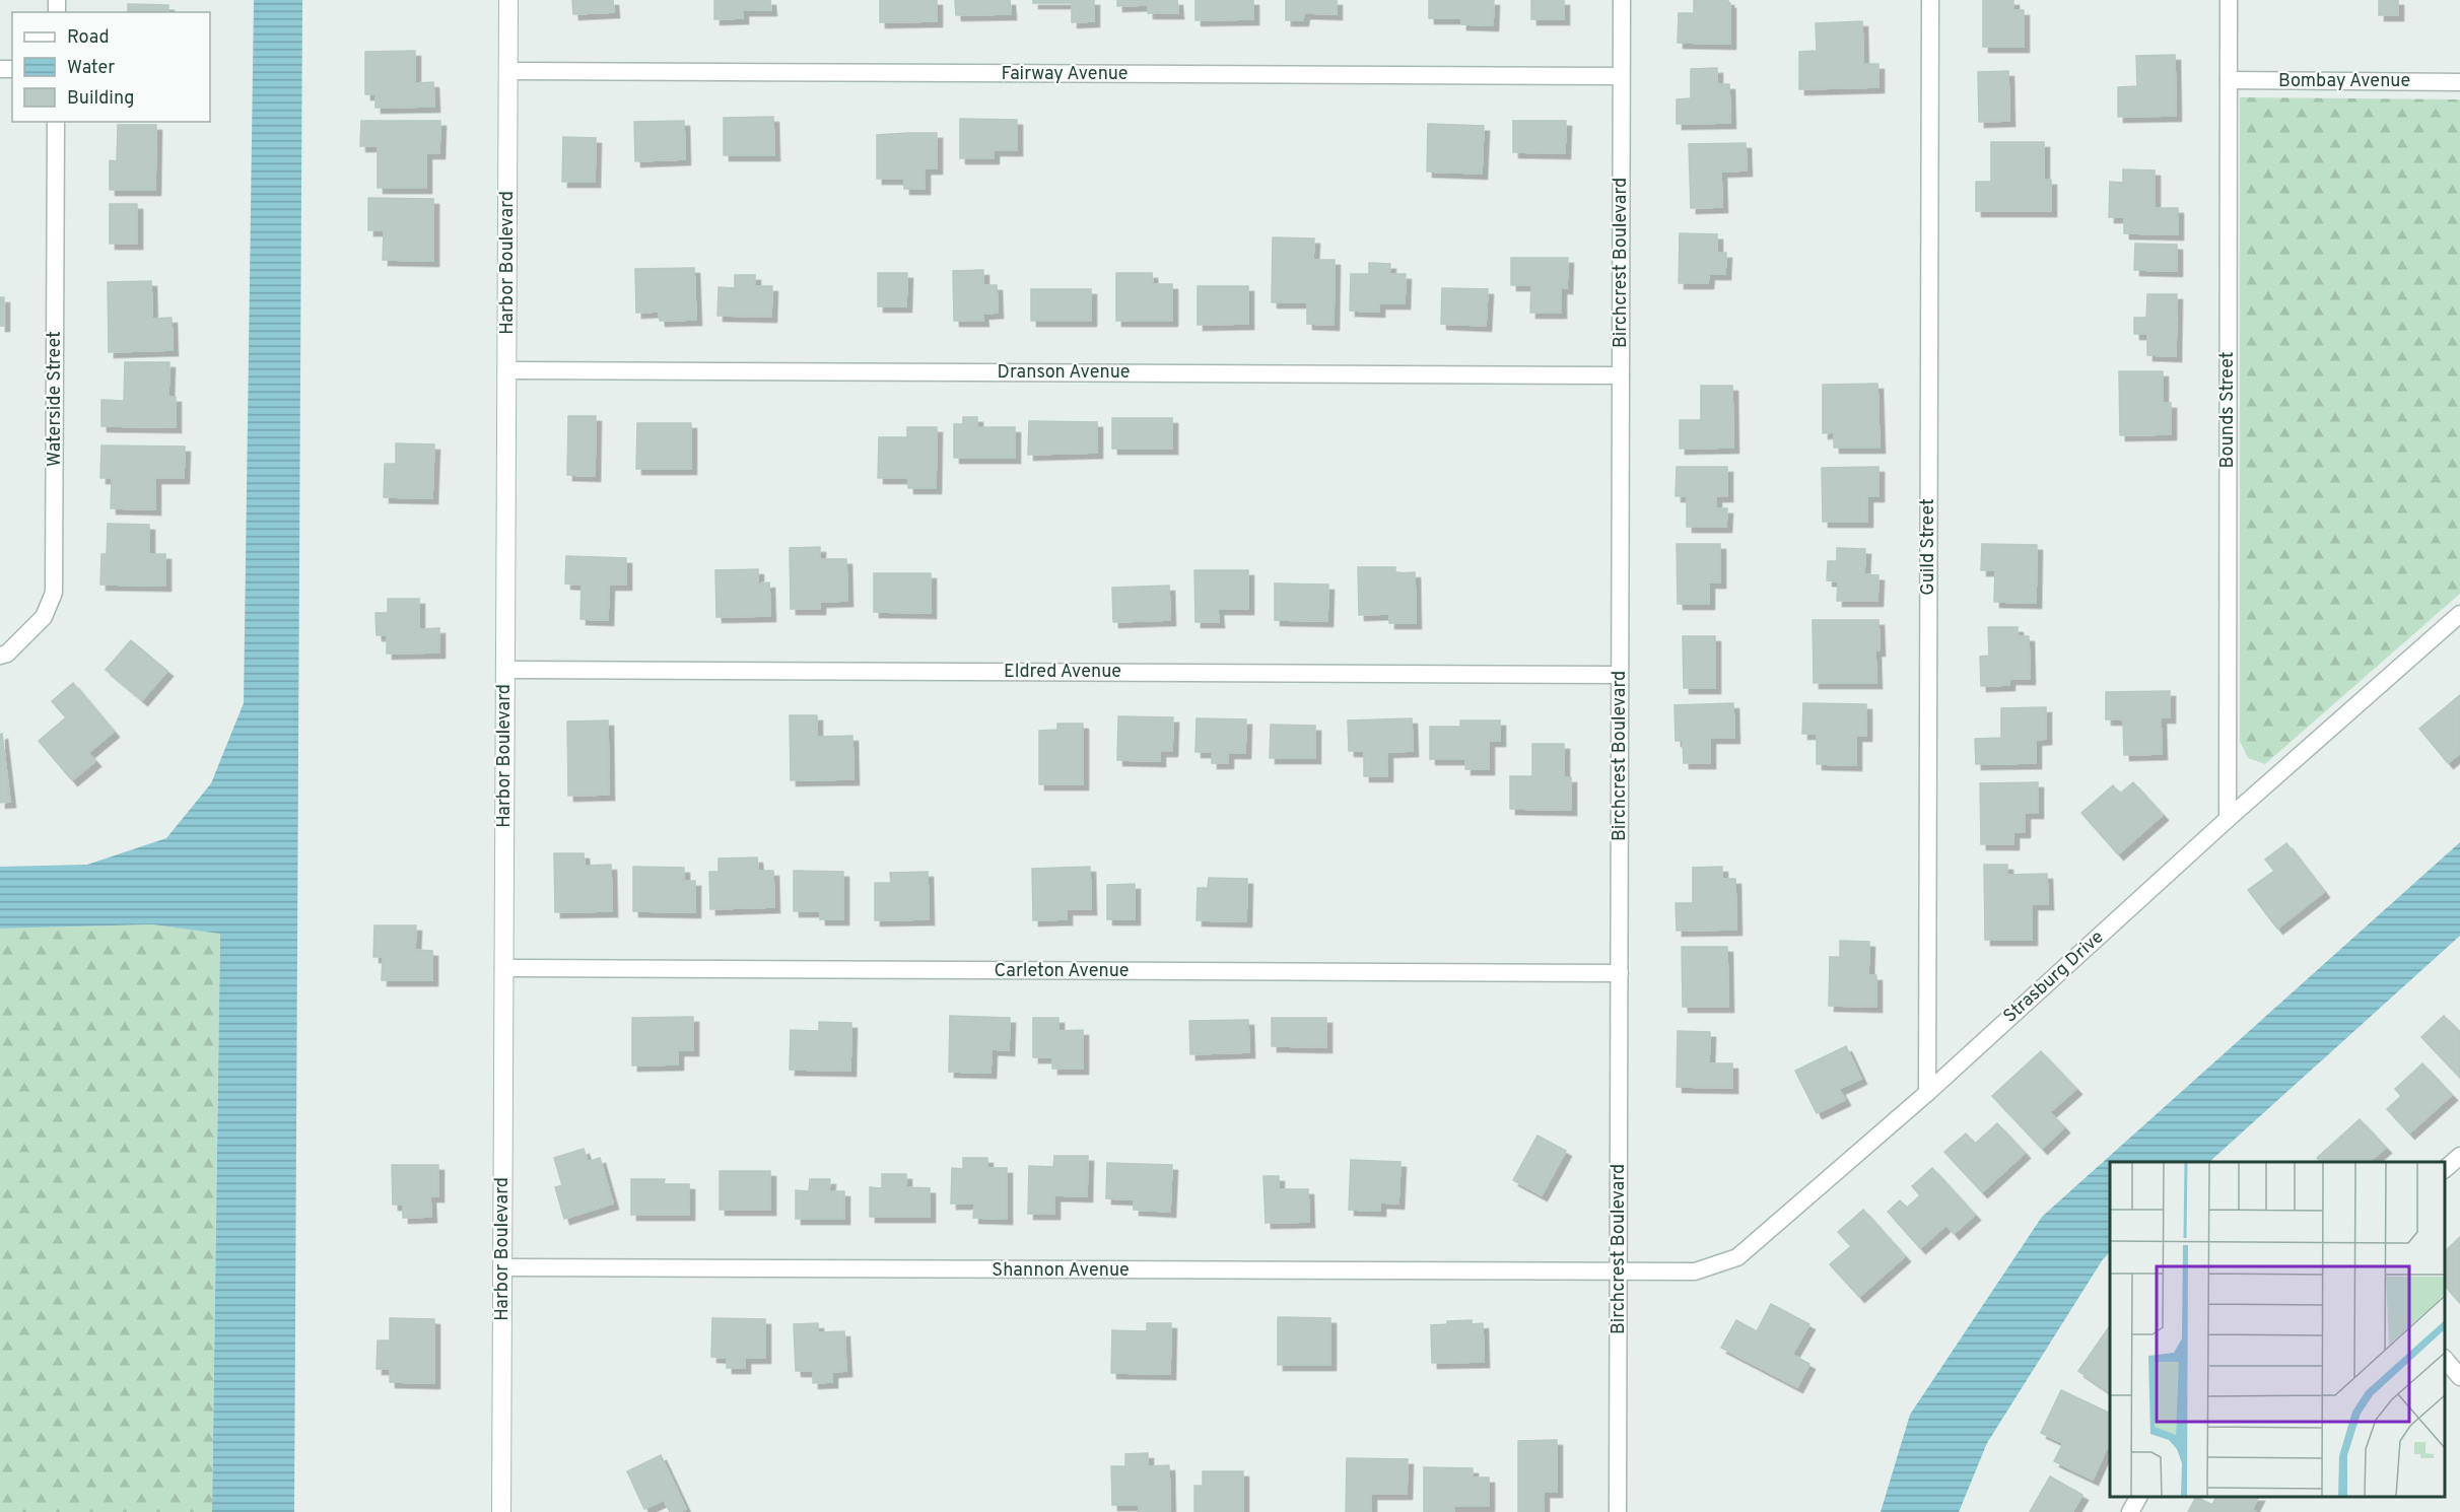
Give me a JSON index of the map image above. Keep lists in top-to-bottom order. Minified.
{"streets":{"street":["Fairway Avenue","Bombay Avenue","Harbor Boulevard","Birchcrest Boulevard","Dranson Avenue","Waterside Street","Bounds Street","Guild Street","Eldred Avenue","Carleton Avenue","Strasburg Drive","Shannon Avenue"]},"crossings":[["Fairway Avenue","Harbor Boulevard"],["Fairway Avenue","Birchcrest Boulevard"],["Bombay Avenue","Bounds Street"],["Harbor Boulevard","Dranson Avenue"],["Harbor Boulevard","Eldred Avenue"],["Harbor Boulevard","Carleton Avenue"],["Harbor Boulevard","Shannon Avenue"],["Birchcrest Boulevard","Dranson Avenue"],["Birchcrest Boulevard","Eldred Avenue"],["Birchcrest Boulevard","Carleton Avenue"],["Birchcrest Boulevard","Strasburg Drive"],["Birchcrest Boulevard","Shannon Avenue"],["Bounds Street","Strasburg Drive"],["Guild Street","Strasburg Drive"],["Strasburg Drive","Shannon Avenue"]],"legend":["Road","Water","Building"]}
